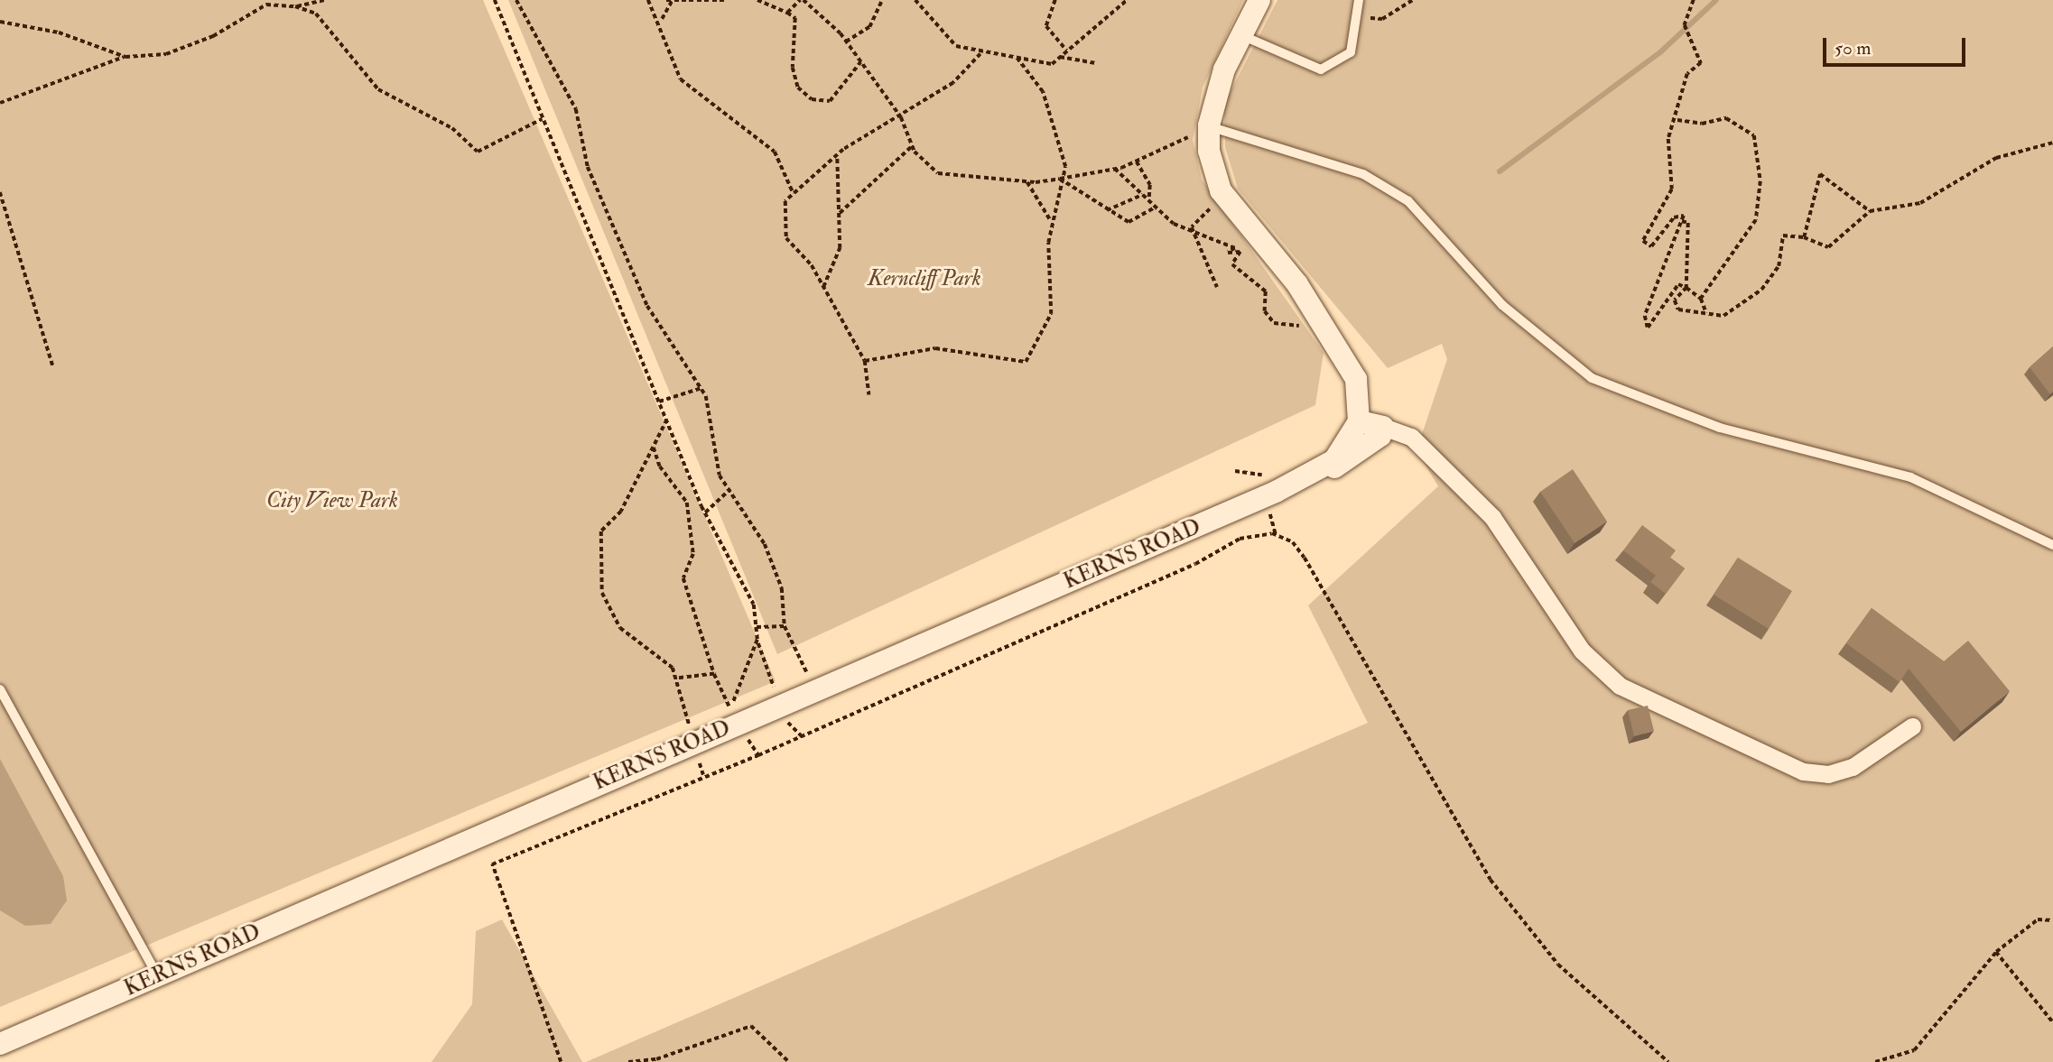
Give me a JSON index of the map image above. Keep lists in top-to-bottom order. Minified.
{"streets":{"street":["KERNS ROAD"]},"parks":["Kerncliff Park","City View Park"],"scale_bar":"50 m"}
